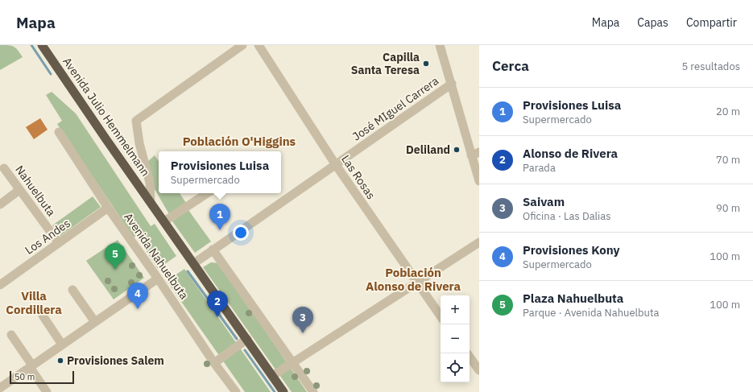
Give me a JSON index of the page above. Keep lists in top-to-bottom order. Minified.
{"streets":{"highway":["Avenida Julio Hemmelmann"],"street":["José MIguel Carrera","Las Rosas","Nahuelbuta","Los Andes","Avenida Nahuelbuta"]},"crossings":[["José MIguel Carrera","Avenida Julio Hemmelmann"],["José MIguel Carrera","Las Rosas"],["Nahuelbuta","Los Andes"],["Los Andes","Avenida Nahuelbuta"]],"districts":["Población O'Higgins","Población Alonso de Rivera","Villa Cordillera"],"places":["Capilla Santa Teresa","Deliland","Provisiones Salem"],"scale_bar":"50 m","page":{"header":"Mapa","nav":["Mapa","Capas","Compartir"],"heading":["Cerca","5 resultados"],"list":[{"mark":"1","name":"Provisiones Luisa","note":"Supermercado","value":"20 m"},{"mark":"2","name":"Alonso de Rivera","note":"Parada","value":"70 m"},{"mark":"3","name":"Saivam","note":"Oficina · Las Dalias","value":"90 m"},{"mark":"4","name":"Provisiones Kony","note":"Supermercado","value":"100 m"},{"mark":"5","name":"Plaza Nahuelbuta","note":"Parque · Avenida Nahuelbuta","value":"100 m"}],"popup":["Provisiones Luisa","Supermercado"],"pins":["1","5","4","2","3"],"map_buttons":["+","−"],"scale":"50 m"}}
